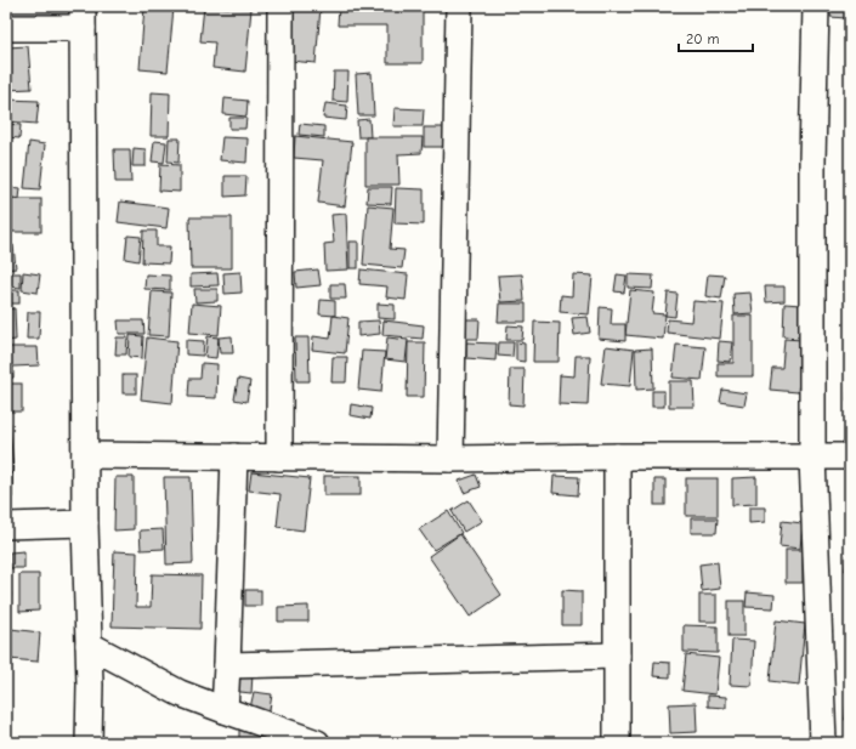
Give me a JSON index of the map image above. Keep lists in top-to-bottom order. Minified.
{"scale_bar":"20 m"}
